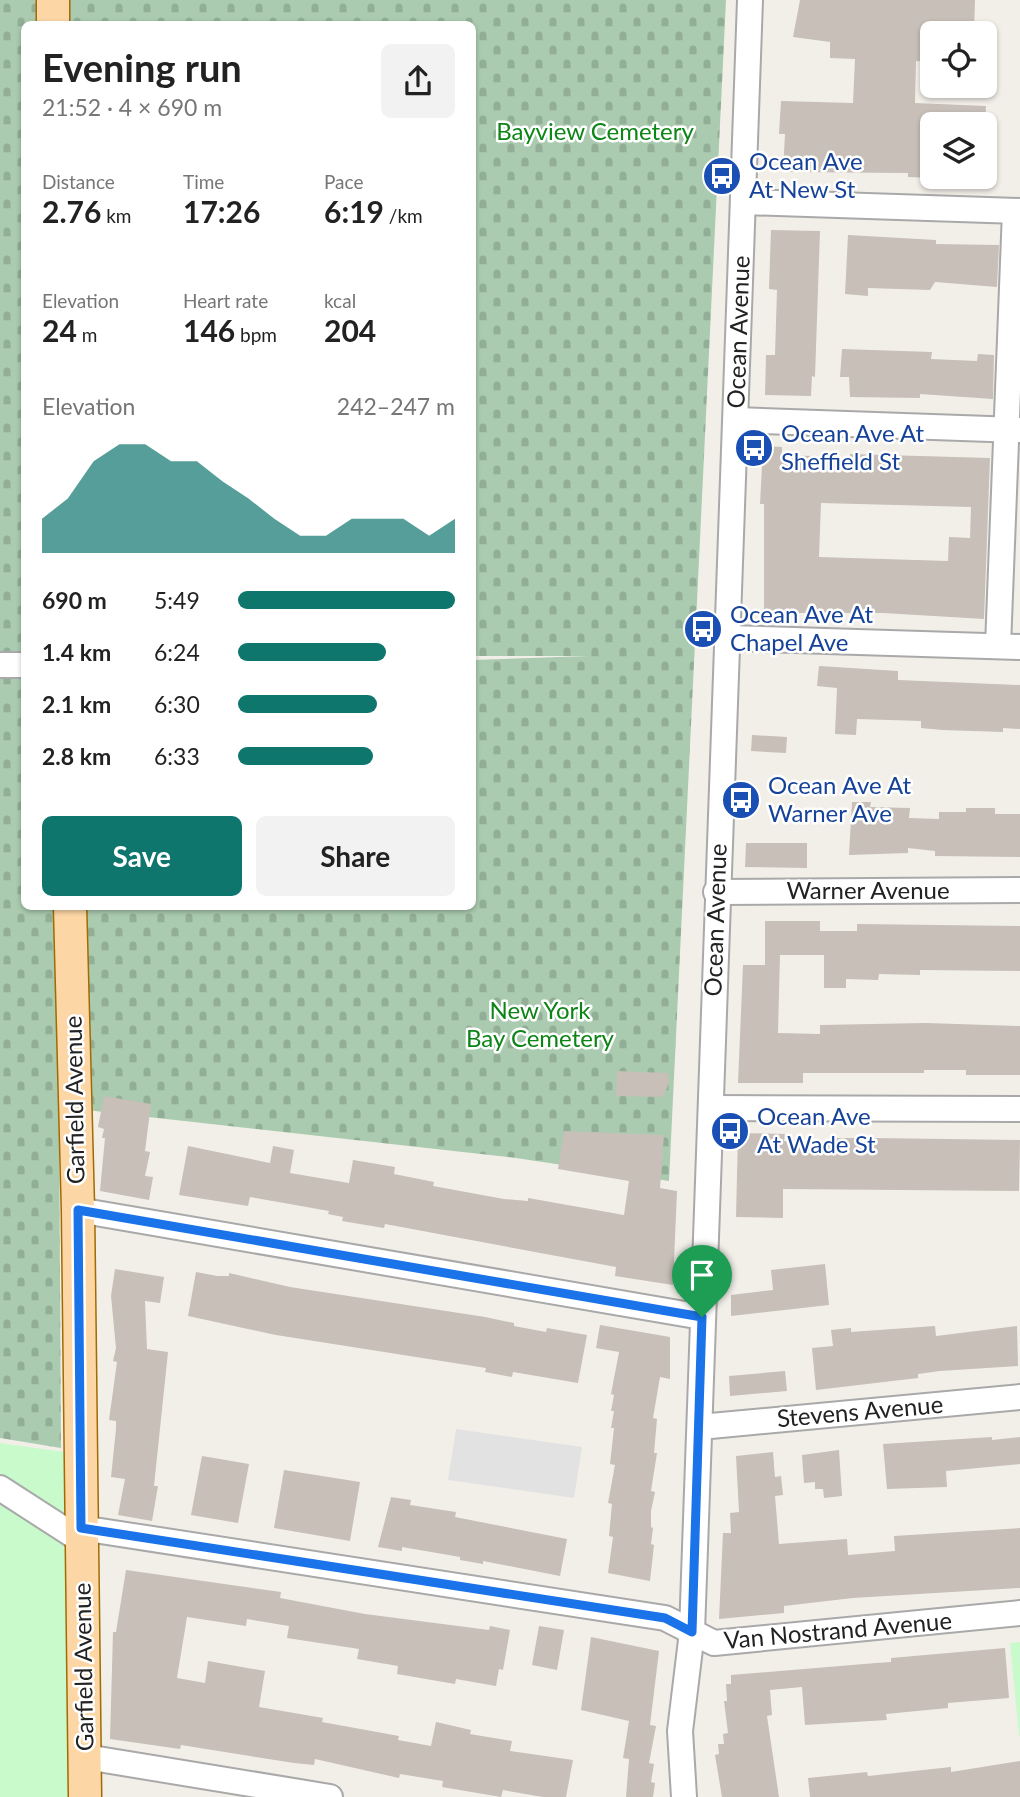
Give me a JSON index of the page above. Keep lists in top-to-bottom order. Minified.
{"streets":{"main road":["Garfield Avenue"],"street":["Ocean Avenue","Warner Avenue","Stevens Avenue","Van Nostrand Avenue"]},"crossings":[["Ocean Avenue","Warner Avenue"],["Ocean Avenue","Stevens Avenue"],["Ocean Avenue","Van Nostrand Avenue"],["Garfield Avenue","Van Nostrand Avenue"]],"parks":["Bayview Cemetery","New York Bay Cemetery"],"places":{"bus stop":["Ocean Ave At New St","Ocean Ave At Sheffield St","Ocean Ave At Chapel Ave","Ocean Ave At Warner Ave","Ocean Ave At Wade St"]},"page":{"heading":["Evening run","21:52 · 4 × 690 m"],"stats":[["Distance","2.76 km"],["Time","17:26"],["Pace","6:19 /km"],["Elevation","24 m"],["Heart rate","146 bpm"],["kcal","204"]],"chart":["Elevation","242–247 m"],"list":[{"name":"690 m","note":"5:49"},{"name":"1.4 km","note":"6:24"},{"name":"2.1 km","note":"6:30"},{"name":"2.8 km","note":"6:33"}],"buttons":["Save","Share"]}}
